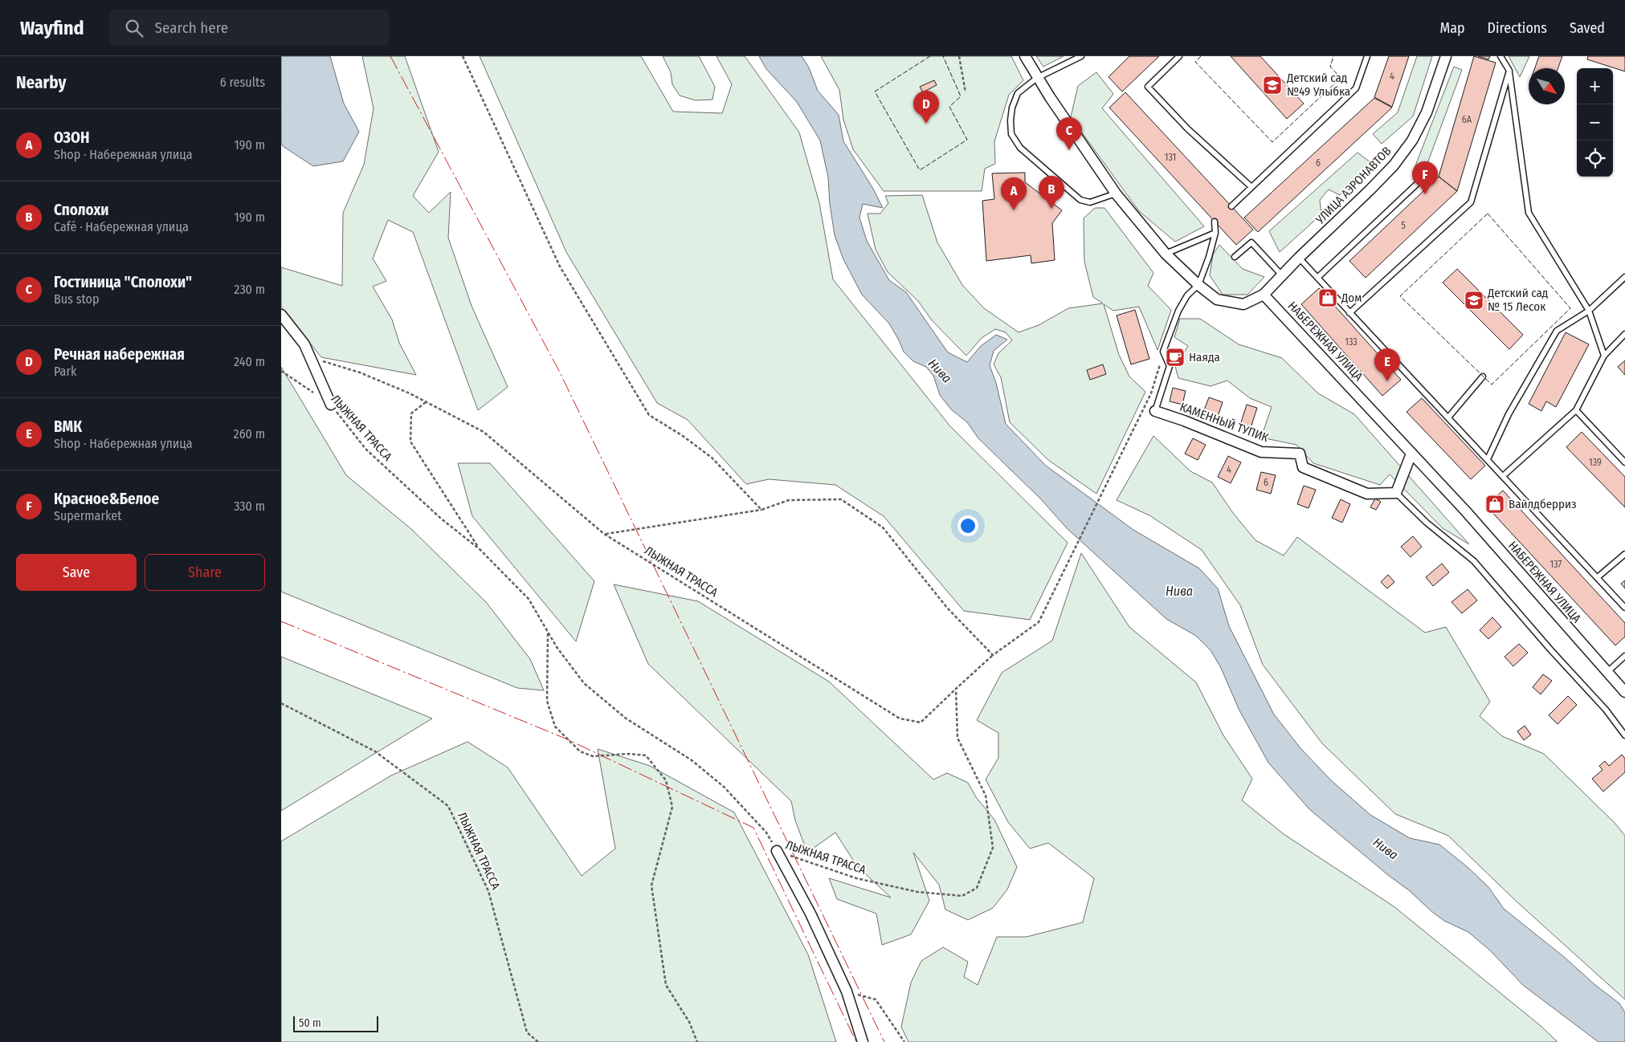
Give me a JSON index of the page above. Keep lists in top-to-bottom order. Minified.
{"streets":{"street":["УЛИЦА АЭРОНАВТОВ","НАБЕРЕЖНАЯ УЛИЦА","КАМЕННЫЙ ТУПИК"],"path":["ЛЫЖНАЯ ТРАССА"]},"crossings":[["УЛИЦА АЭРОНАВТОВ","НАБЕРЕЖНАЯ УЛИЦА"]],"water":["Нива"],"places":{"school or university":["Детский сад №49 Улыбка","Детский сад № 15 Лесок"],"shop":["Дом","Вайлдберриз"],"cafe":["Наяда"]},"house_numbers":["4","6А","131","6","5","133","139","4","6","137"],"scale_bar":"50 m","north":"bottom right","page":{"header":"Wayfind","search":"Search here","nav":["Map","Directions","Saved"],"heading":["Nearby","6 results"],"map_buttons":["+","−"],"pins":["D","C","F","B","A","E"],"list":[{"mark":"A","name":"ОЗОН","note":"Shop · Набережная улица","value":"190 m"},{"mark":"B","name":"Сполохи","note":"Café · Набережная улица","value":"190 m"},{"mark":"C","name":"Гостиница \"Сполохи\"","note":"Bus stop","value":"230 m"},{"mark":"D","name":"Речная набережная","note":"Park","value":"240 m"},{"mark":"E","name":"ВМК","note":"Shop · Набережная улица","value":"260 m"},{"mark":"F","name":"Красное&Белое","note":"Supermarket","value":"330 m"}],"buttons":["Save","Share"],"scale":"50 m"}}
